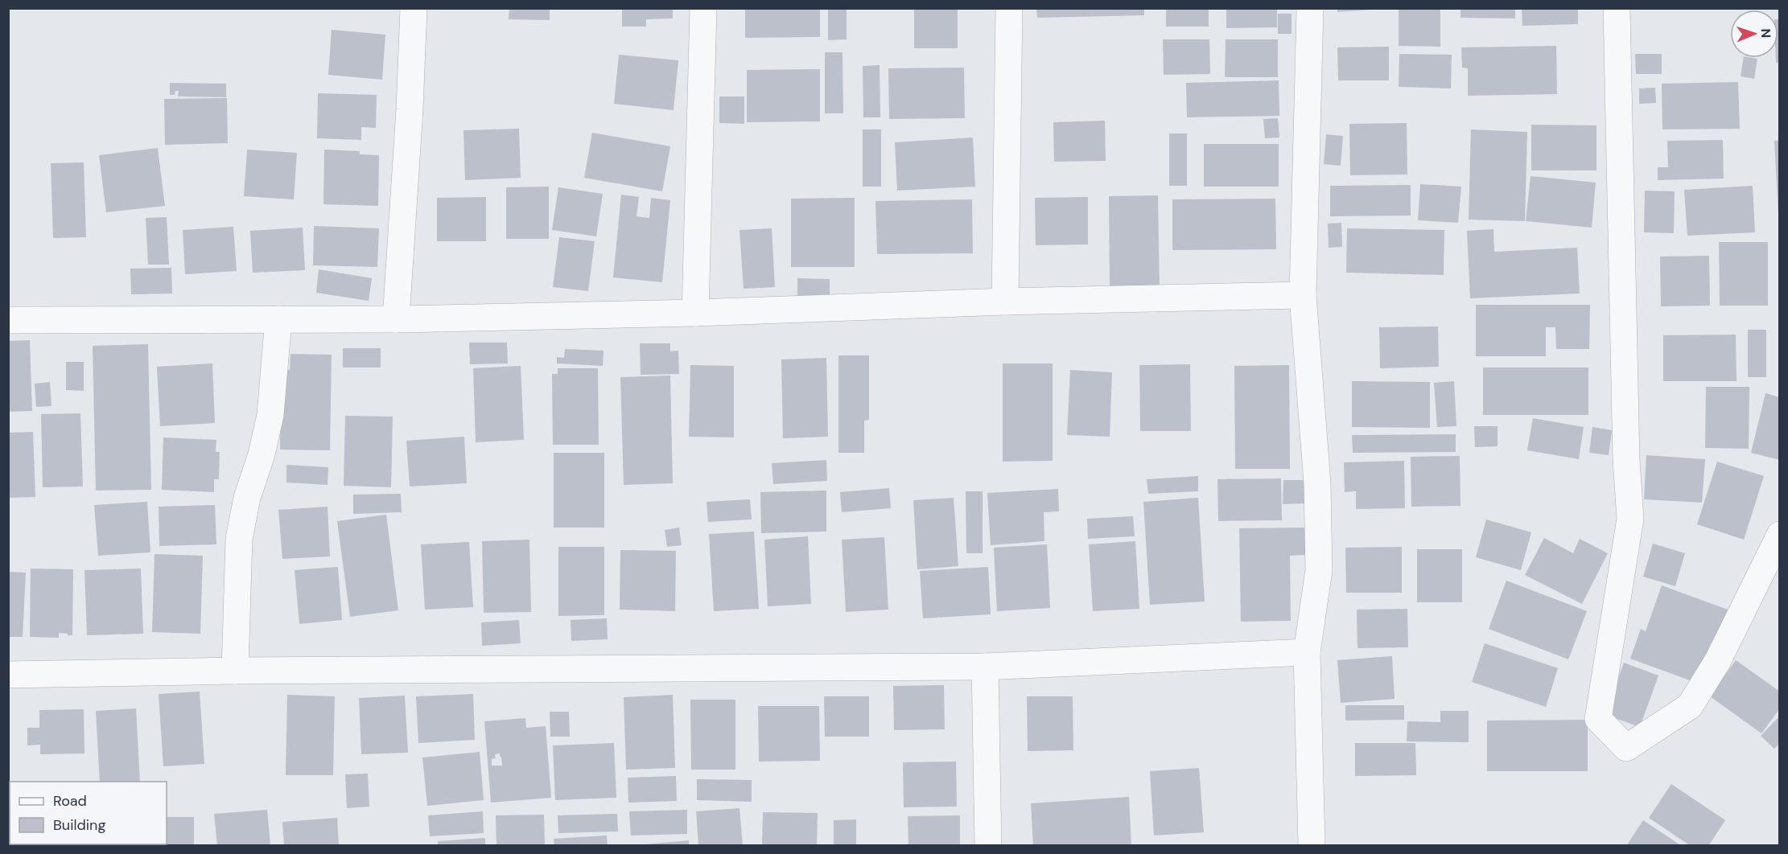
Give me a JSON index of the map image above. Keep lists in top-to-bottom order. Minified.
{"legend":["Road","Building"],"north":"right"}
